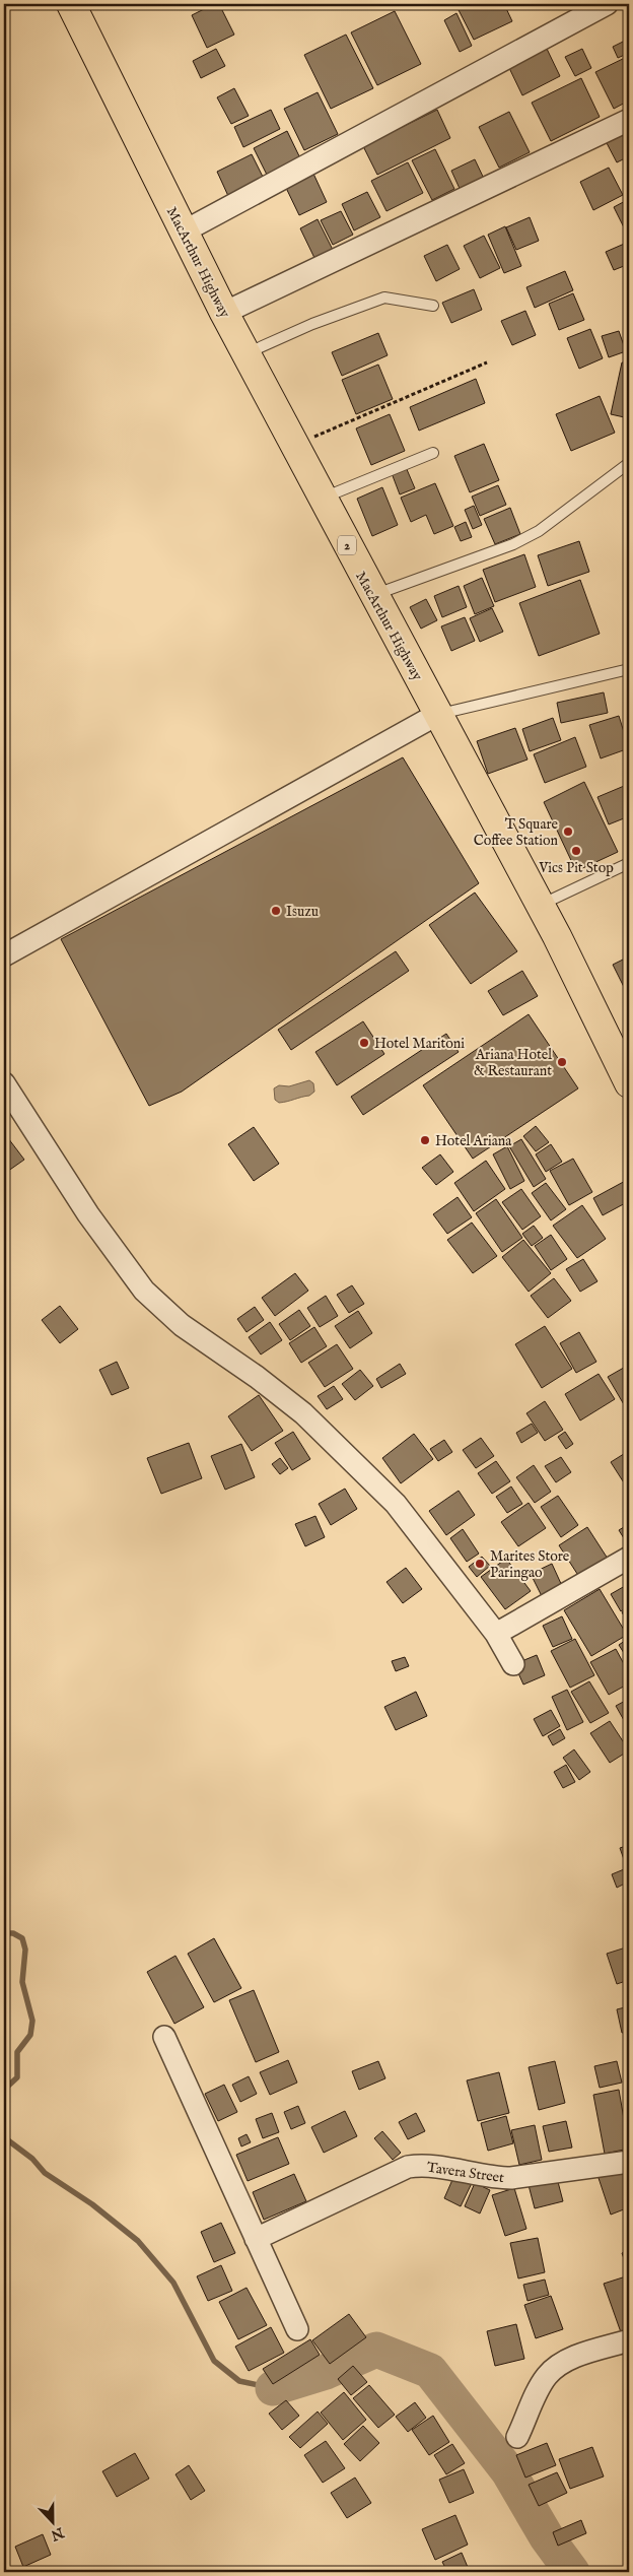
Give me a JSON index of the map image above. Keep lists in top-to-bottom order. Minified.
{"streets":{"highway":["MacArthur Highway","2"],"street":["Tavera Street"]},"places":["T Square Coffee Station","Vics Pit Stop","Isuzu","Hotel Maritoni","Ariana Hotel & Restaurant","Hotel Ariana","Marites Store Paringao"],"north":"bottom"}
